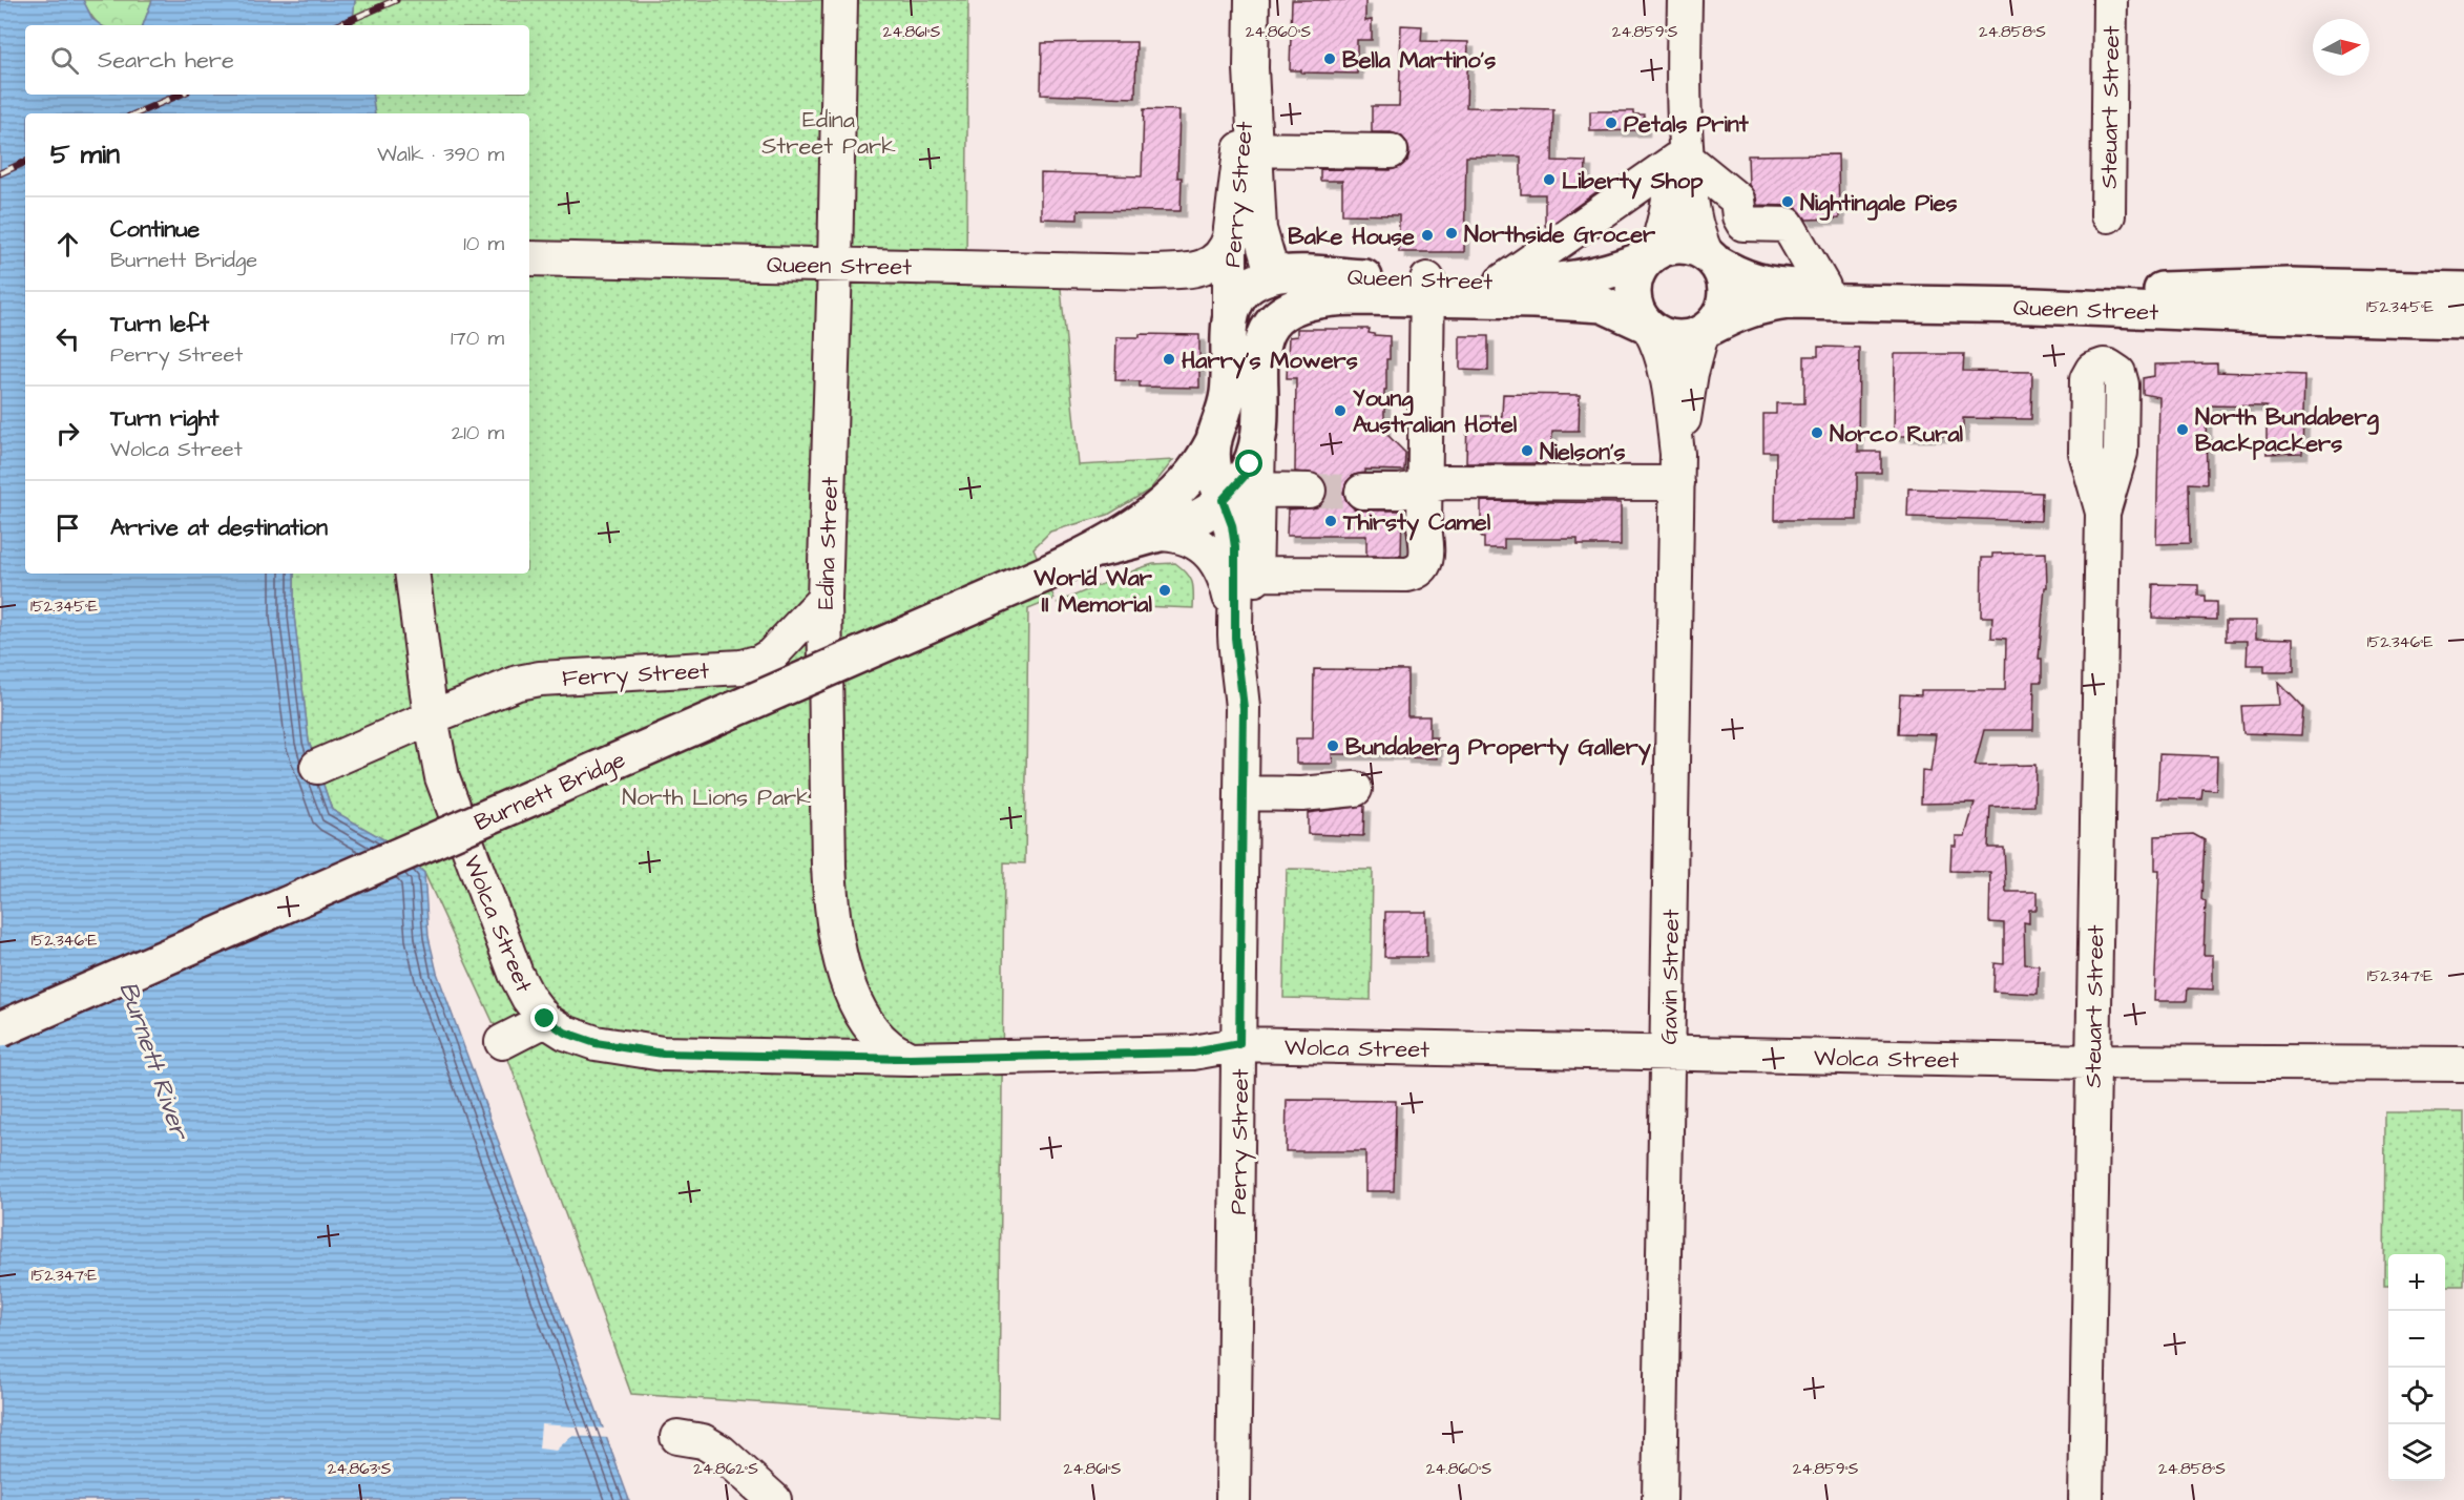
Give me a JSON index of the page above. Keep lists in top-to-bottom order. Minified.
{"streets":{"main road":["Perry Street","Queen Street","Burnett Bridge"],"street":["Steuart Street","Edina Street","Ferry Street","Wolca Street","Gavin Street"]},"crossings":[["Steuart Street","Wolca Street"],["Perry Street","Queen Street"],["Perry Street","Burnett Bridge"],["Perry Street","Wolca Street"],["Queen Street","Edina Street"],["Queen Street","Gavin Street"],["Edina Street","Ferry Street"],["Edina Street","Wolca Street"],["Ferry Street","Wolca Street"],["Wolca Street","Gavin Street"]],"water":["Burnett River"],"parks":["Edina Street Park","North Lions Park"],"places":["Bella Martino's","Petals Print","Liberty Shop","Nightingale Pies","Northside Grocer","Bake House","Harry's Mowers","Young Australian Hotel","North Bundaberg Backpackers","Norco Rural","Nielson's","Thirsty Camel","World War II Memorial","Bundaberg Property Gallery"],"north":"right","page":{"search":"Search here","heading":["5 min","Walk · 390 m"],"list":[["Continue","Burnett Bridge","10 m"],["Turn left","Perry Street","170 m"],["Turn right","Wolca Street","210 m"],"Arrive at destination"],"map_buttons":["+","−"]},"coordinates":["24.861°S","24.860°S","24.859°S","24.858°S","152.345°E","152.346°E","152.347°E","24.863°S","24.862°S"]}
